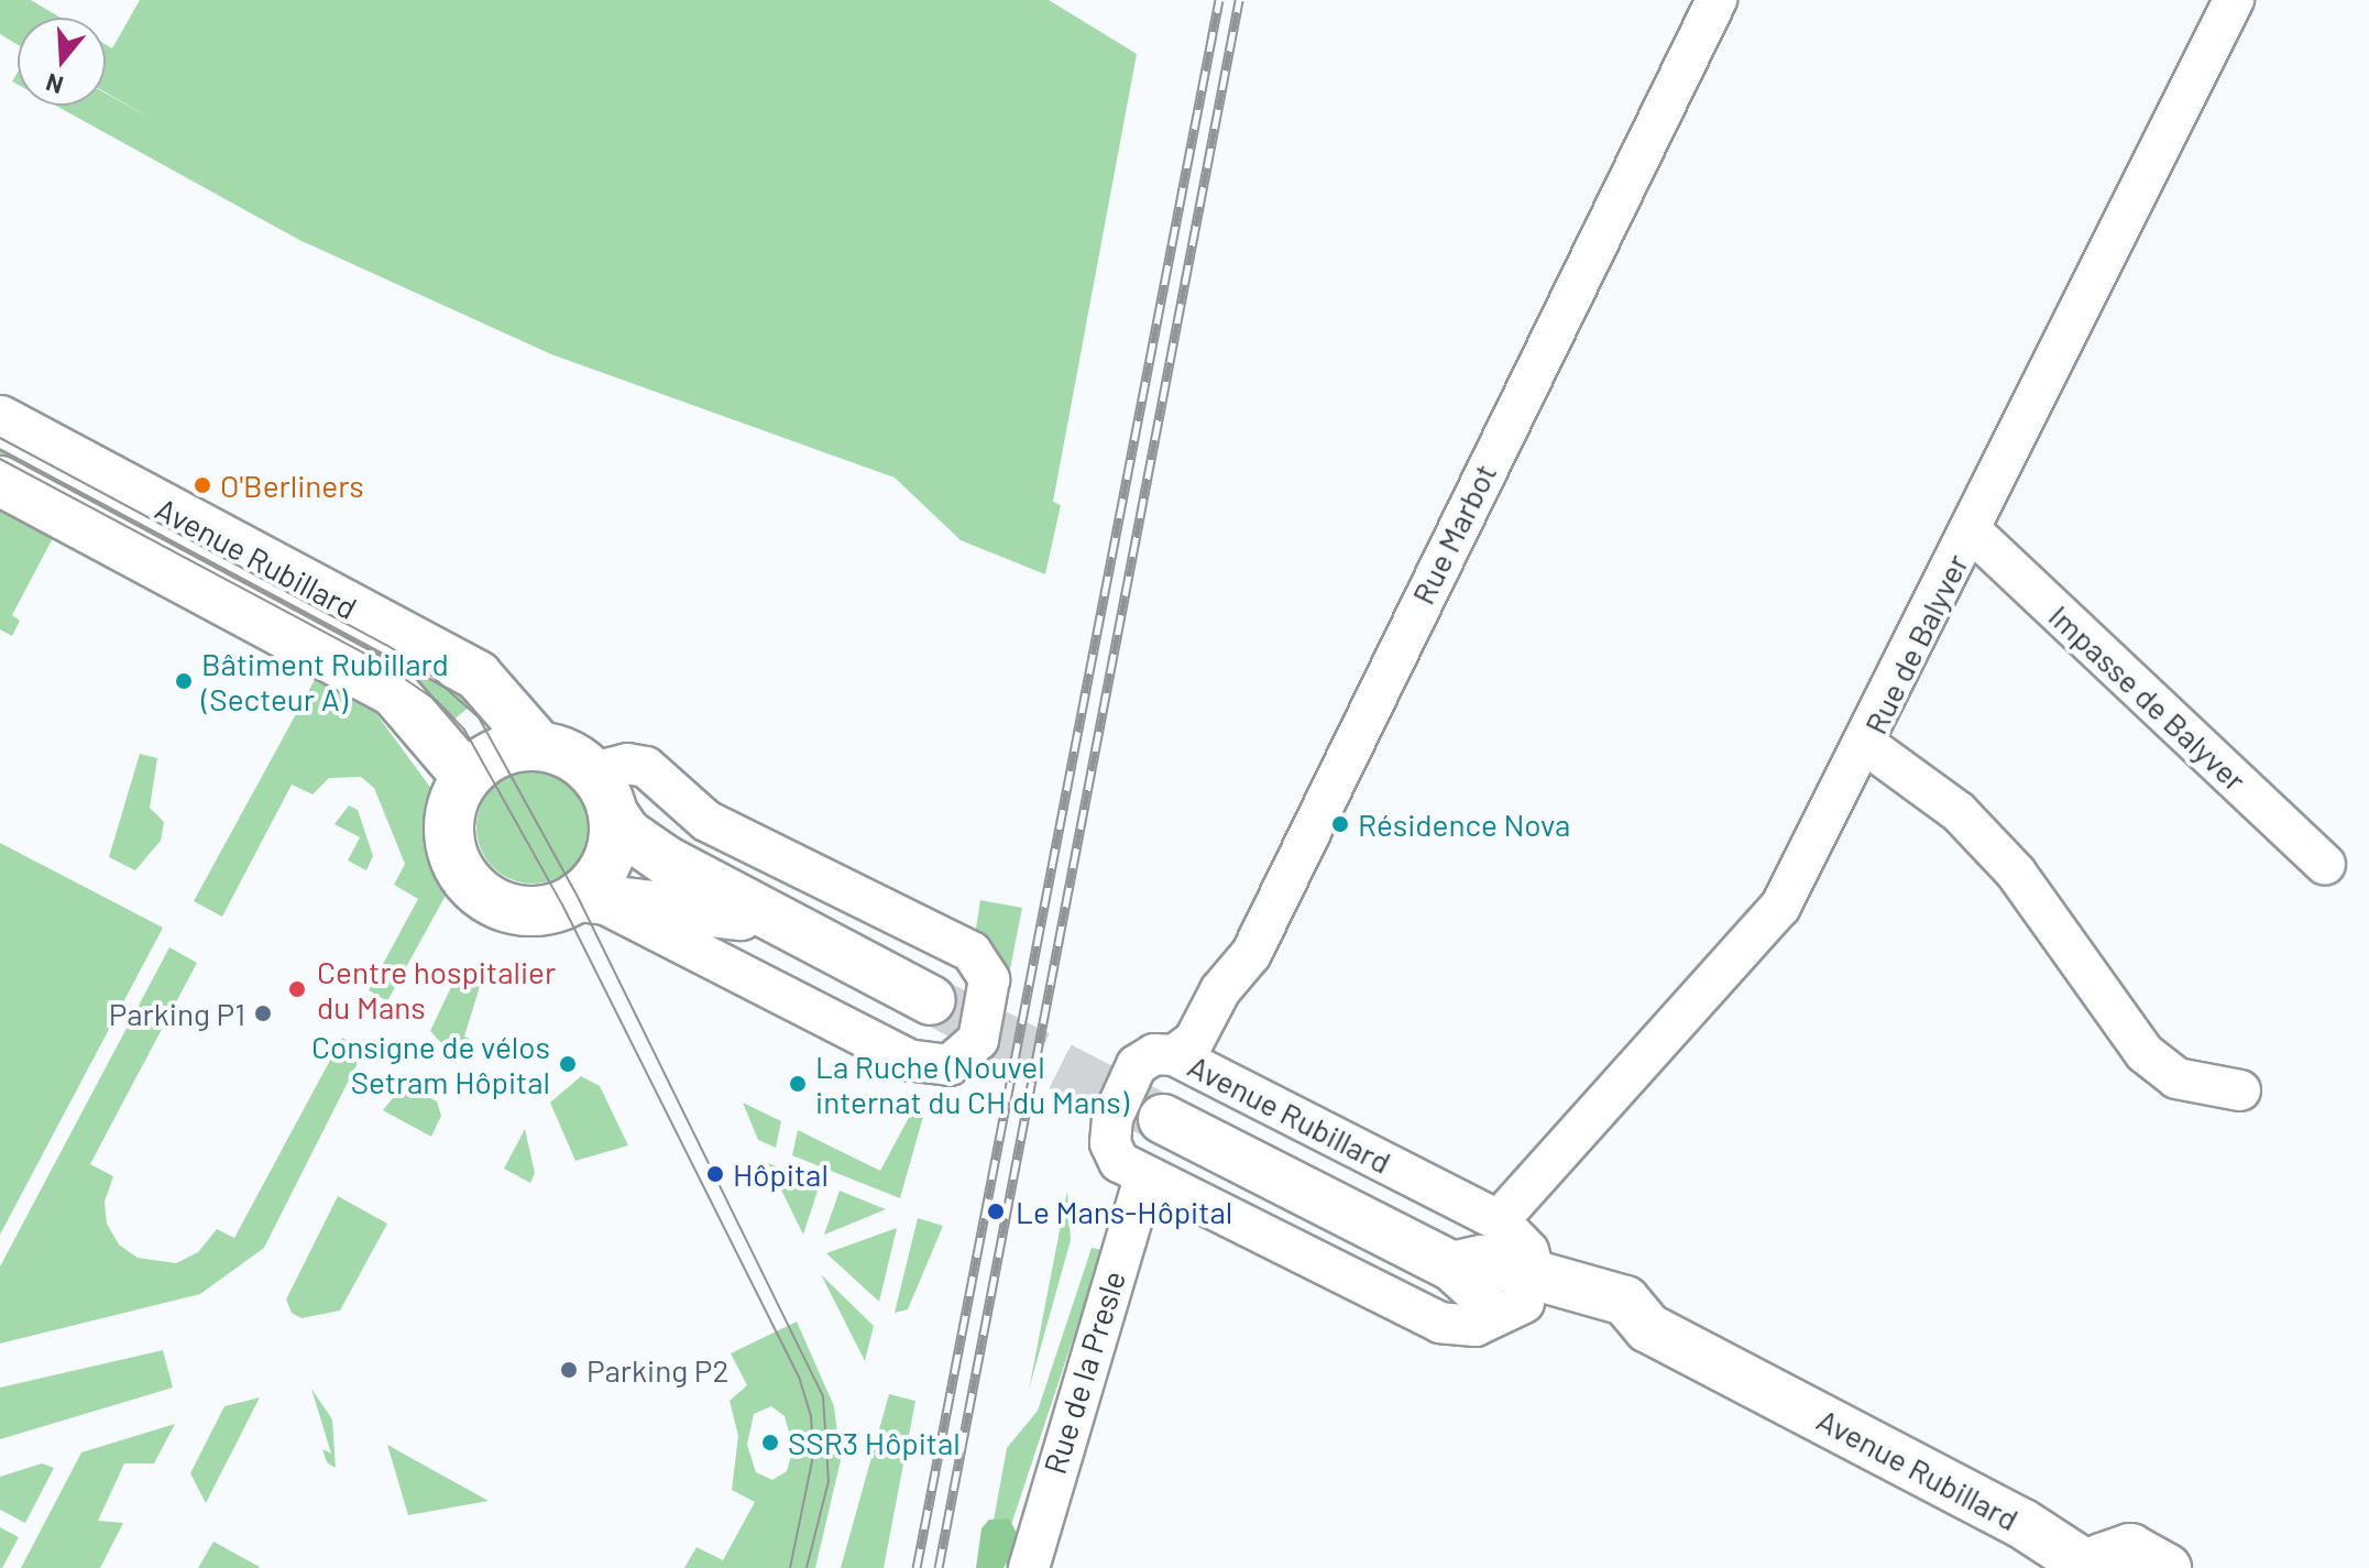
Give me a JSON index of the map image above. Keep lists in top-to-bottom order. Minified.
{"streets":{"main road":["Avenue Rubillard"],"street":["Rue Marbot","Rue de Balyver","Impasse de Balyver","Rue de la Presle"]},"crossings":[["Rue Marbot","Avenue Rubillard"],["Avenue Rubillard","Rue de Balyver"],["Avenue Rubillard","Rue de la Presle"],["Rue de Balyver","Impasse de Balyver"]],"places":["O'Berliners","Bâtiment Rubillard (Secteur A)","Résidence Nova","Centre hospitalier du Mans","Parking P1","Consigne de vélos Setram Hôpital","La Ruche (Nouvel internat du CH du Mans)","Hôpital","Le Mans-Hôpital","Parking P2","SSR3 Hôpital"],"north":"bottom"}
